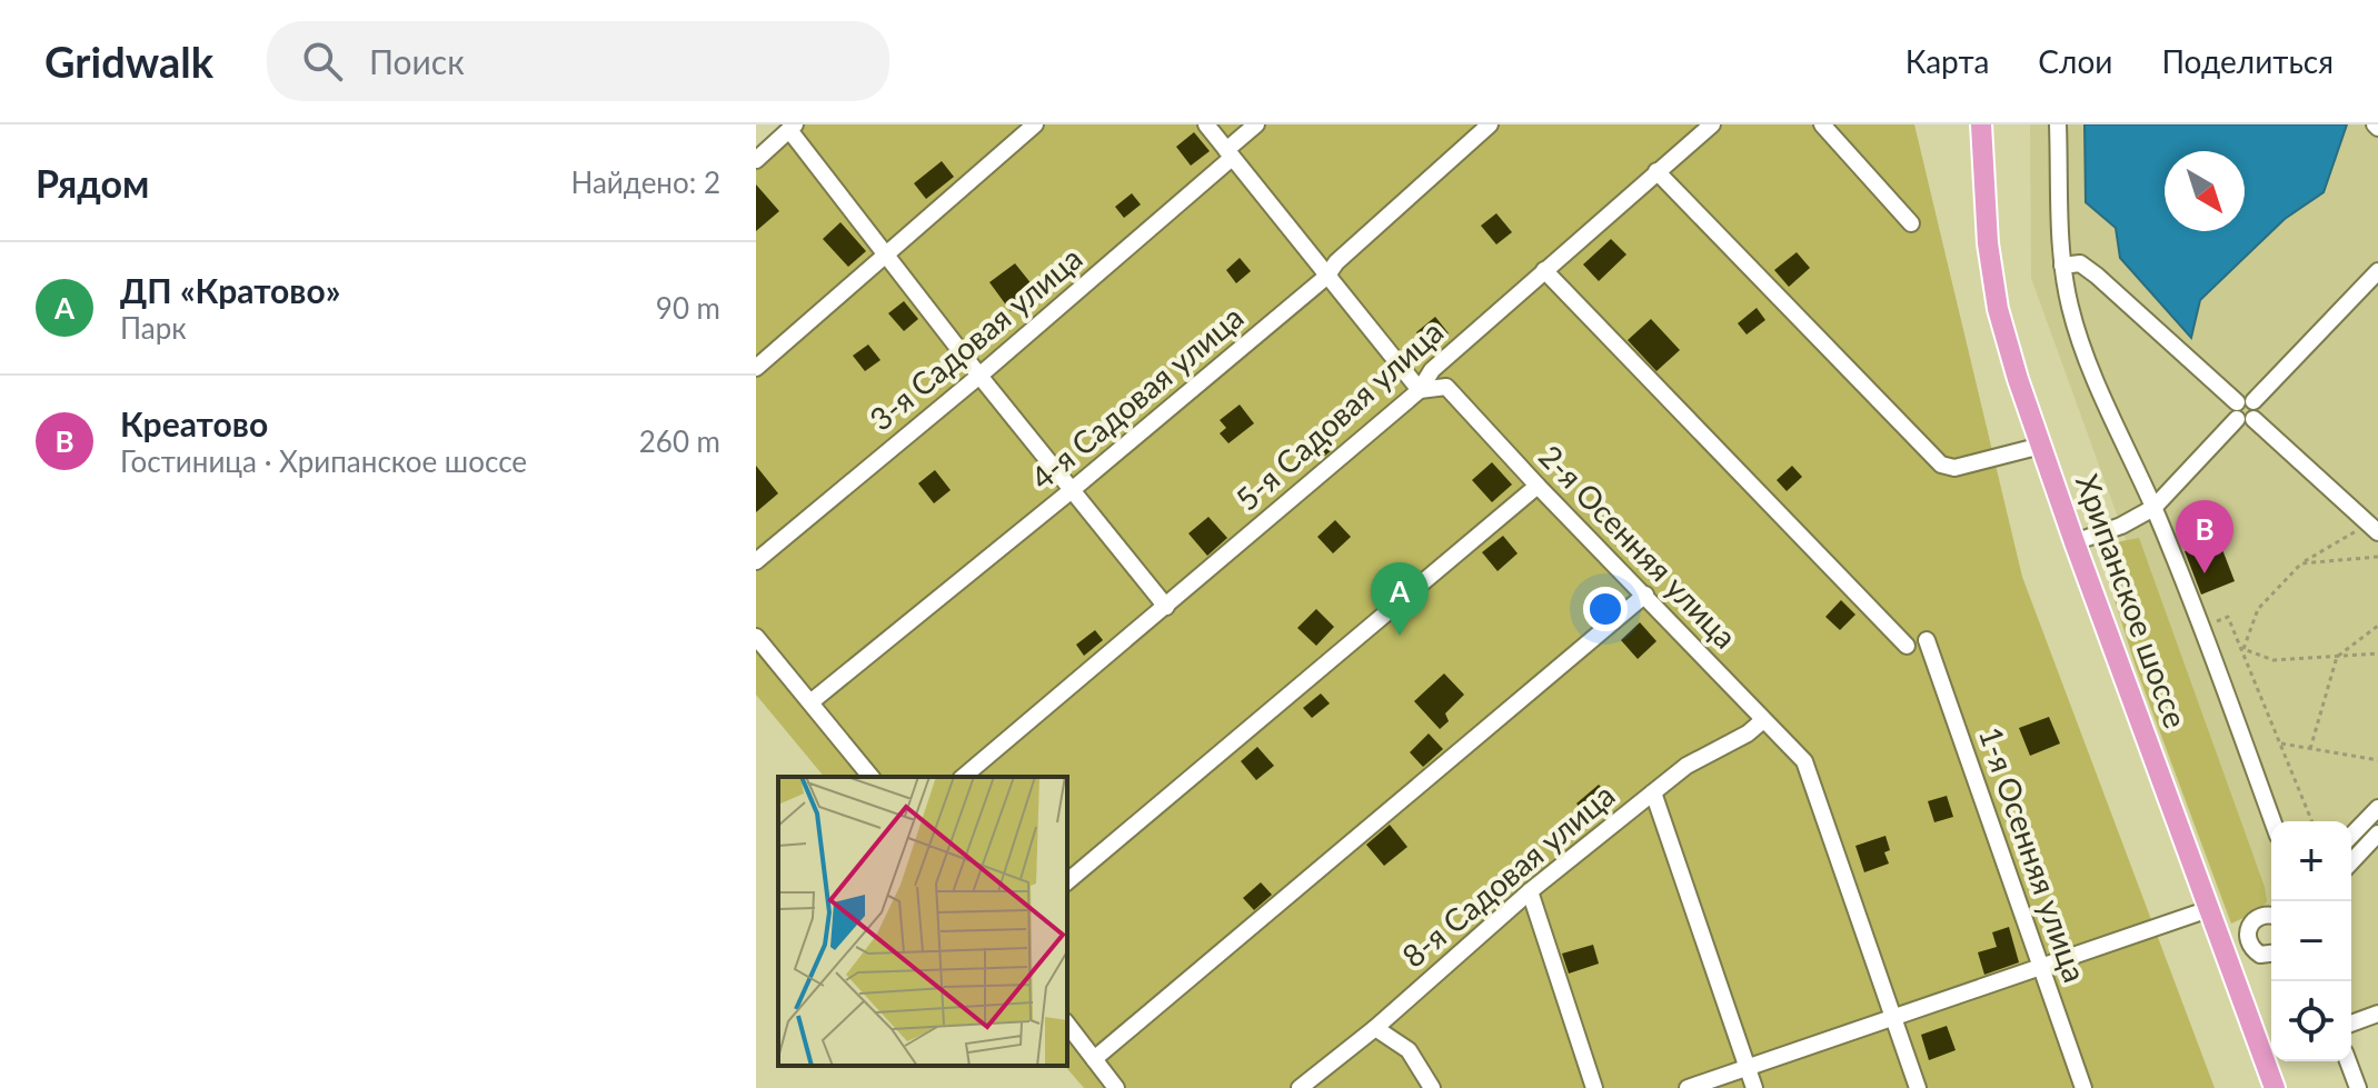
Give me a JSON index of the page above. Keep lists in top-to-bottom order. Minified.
{"streets":{"main road":["Хрипанское шоссе"],"street":["3-я Садовая улица","4-я Садовая улица","5-я Садовая улица","2-я Осенняя улица","1-я Осенняя улица","8-я Садовая улица"]},"crossings":[["5-я Садовая улица","2-я Осенняя улица"],["2-я Осенняя улица","8-я Садовая улица"]],"north":"bottom right","page":{"header":"Gridwalk","search":"Поиск","nav":["Карта","Слои","Поделиться"],"heading":["Рядом","Найдено: 2"],"list":[{"mark":"A","name":"ДП «Кратово»","note":"Парк","value":"90 m"},{"mark":"B","name":"Креатово","note":"Гостиница · Хрипанское шоссе","value":"260 m"}],"pins":["B","A"],"map_buttons":["+","−"]}}
